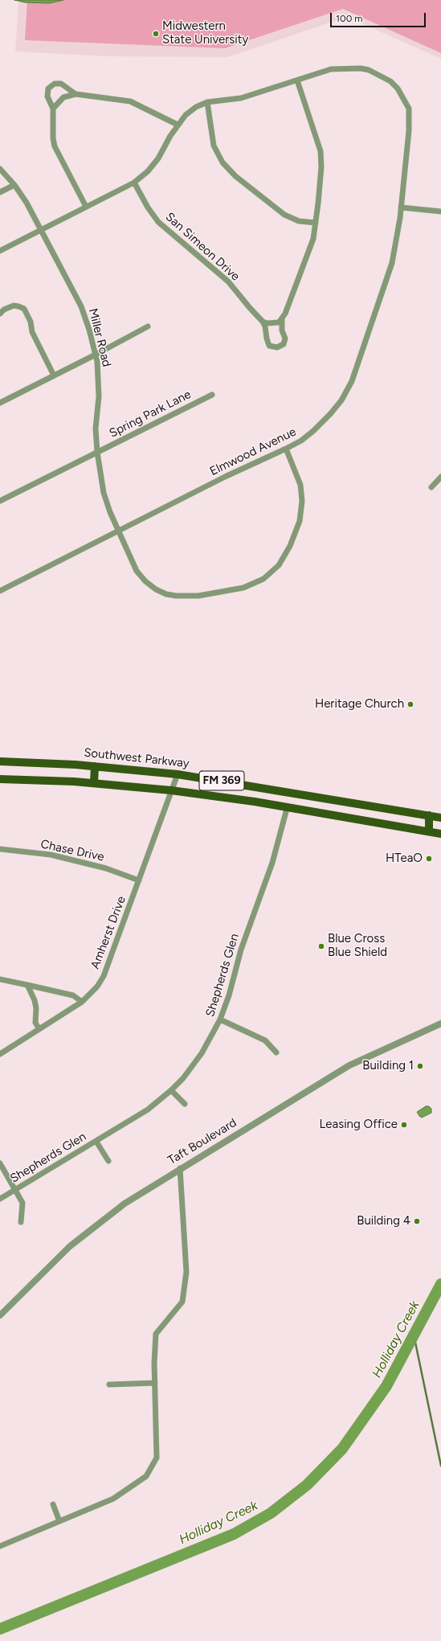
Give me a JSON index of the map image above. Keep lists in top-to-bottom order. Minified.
{"streets":{"main road":["Southwest Parkway","FM 369"],"street":["San Simeon Drive","Miller Road","Spring Park Lane","Elmwood Avenue","Chase Drive","Amherst Drive","Shepherds Glen","Taft Boulevard"]},"crossings":[["San Simeon Drive","Elmwood Avenue"],["Miller Road","Spring Park Lane"],["Miller Road","Elmwood Avenue"],["Southwest Parkway","Amherst Drive"],["FM 369","Amherst Drive"],["FM 369","Shepherds Glen"],["Chase Drive","Amherst Drive"]],"water":["Holliday Creek"],"places":["Midwestern State University","Heritage Church","HTeaO","Blue Cross Blue Shield","Building 1","Leasing Office","Building 4"],"scale_bar":"100 m"}
